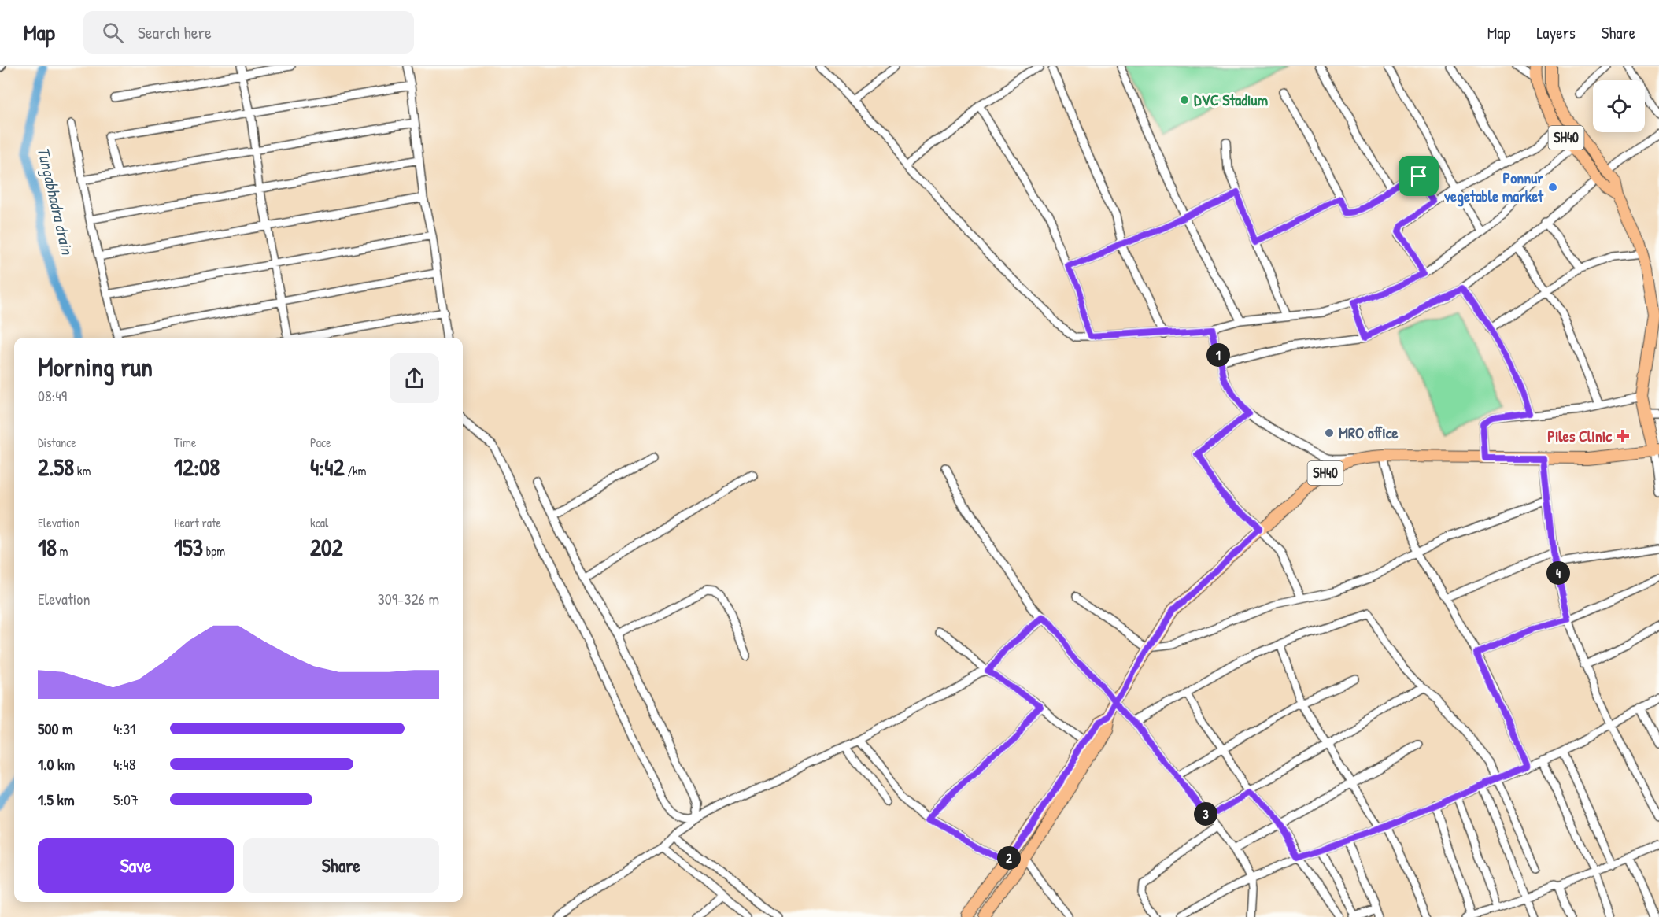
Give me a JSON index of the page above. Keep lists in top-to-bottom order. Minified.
{"streets":{"main road":["SH40"]},"water":["Tungabhadra drain"],"places":{"other":["DVC Stadium","Ponnur vegetable market","MRO office"],"health":["Piles Clinic"]},"page":{"header":"Map","search":"Search here","nav":["Map","Layers","Share"],"heading":["Morning run","08:49"],"pins":["1","4","3","2"],"stats":[["Distance","2.58 km"],["Time","12:08"],["Pace","4:42 /km"],["Elevation","18 m"],["Heart rate","153 bpm"],["kcal","202"]],"chart":["Elevation","309–326 m"],"list":[{"name":"500 m","note":"4:31"},{"name":"1.0 km","note":"4:48"},{"name":"1.5 km","note":"5:07"}],"buttons":["Save","Share"]}}
